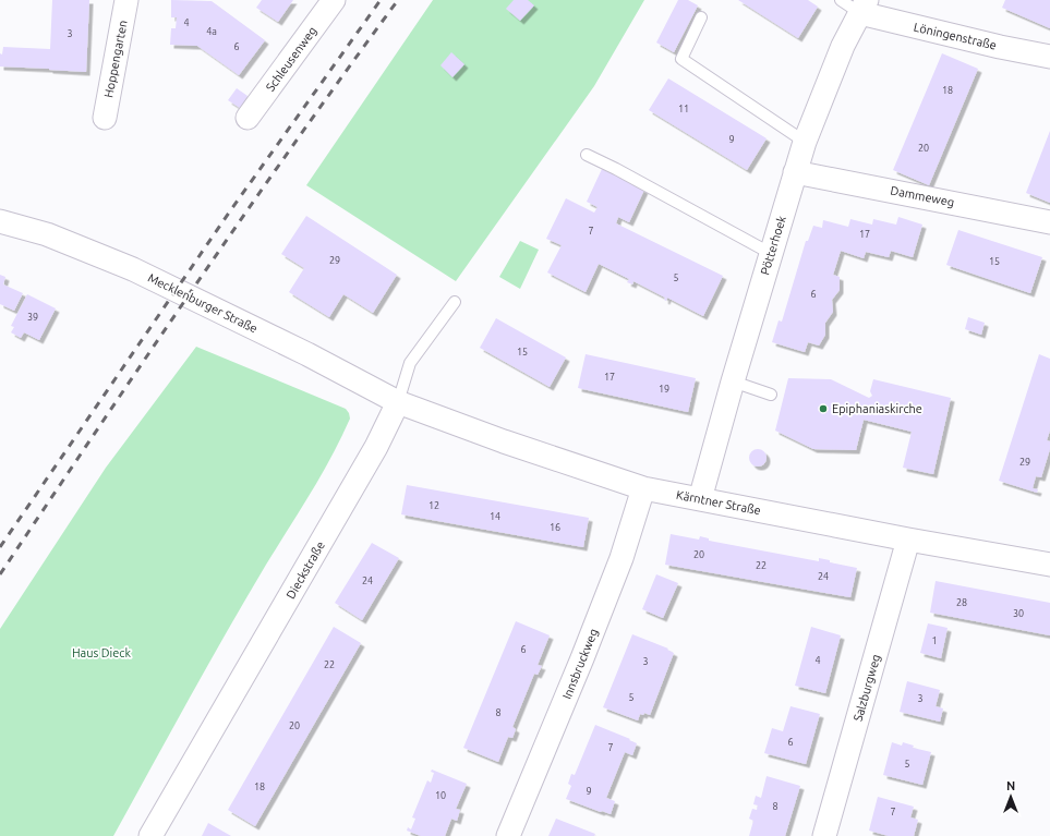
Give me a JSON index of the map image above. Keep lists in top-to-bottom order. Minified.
{"streets":{"street":["Löningenstraße","Hoppengarten","Schleusenweg","Dammeweg","Pötterhoek","Mecklenburger Straße","Kärntner Straße","Dieckstraße","Innsbruckweg","Salzburgweg"]},"crossings":[["Löningenstraße","Pötterhoek"],["Dammeweg","Pötterhoek"],["Pötterhoek","Kärntner Straße"],["Mecklenburger Straße","Kärntner Straße"],["Mecklenburger Straße","Dieckstraße"],["Kärntner Straße","Dieckstraße"],["Kärntner Straße","Innsbruckweg"],["Kärntner Straße","Salzburgweg"]],"parks":["Haus Dieck"],"places":["Epiphaniaskirche"],"house_numbers":["4","4a","3","6","18","11","9","20","7","17","29","15","5","6","39","15","17","19","29","12","14","16","20","22","24","24","28","30","1","6","4","3","22","5","3","8","20","6","7","5","18","9","10","8","7"],"north":"top"}
